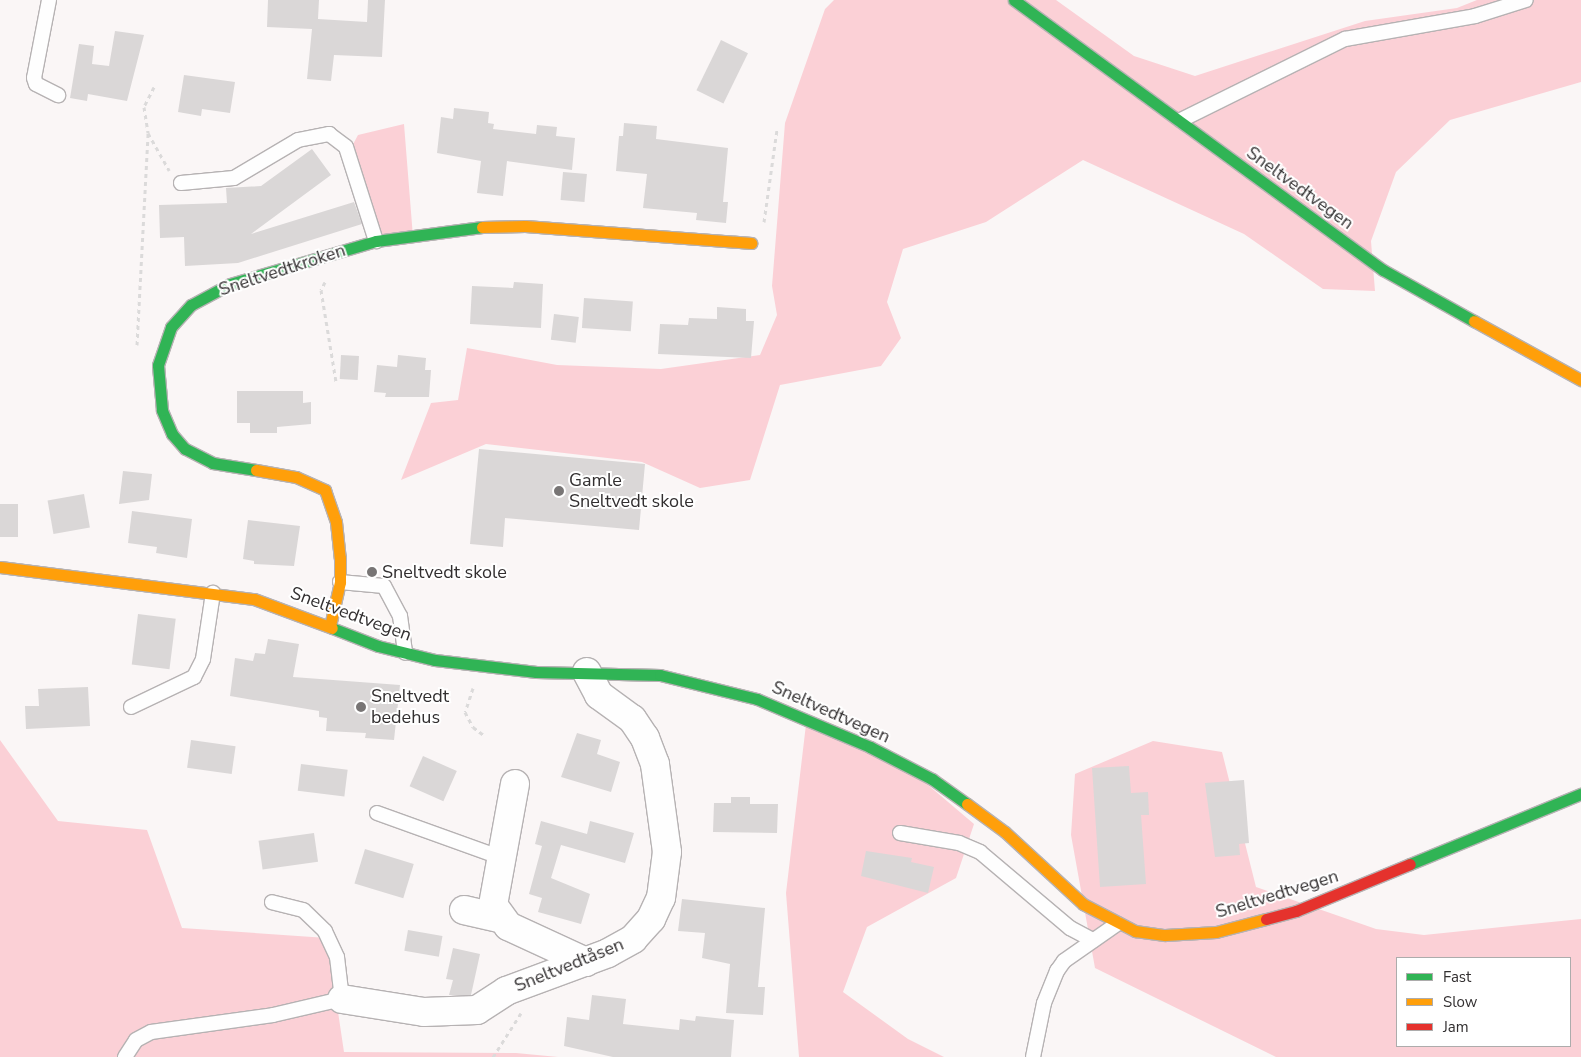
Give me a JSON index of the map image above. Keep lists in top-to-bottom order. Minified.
{"streets":{"main road":["Sneltvedtvegen","Sneltvedtkroken"],"street":["Sneltvedtåsen"]},"crossings":[["Sneltvedtvegen","Sneltvedtkroken"],["Sneltvedtvegen","Sneltvedtåsen"]],"places":["Gamle Sneltvedt skole","Sneltvedt skole","Sneltvedt bedehus"],"legend":["Fast","Slow","Jam"]}
